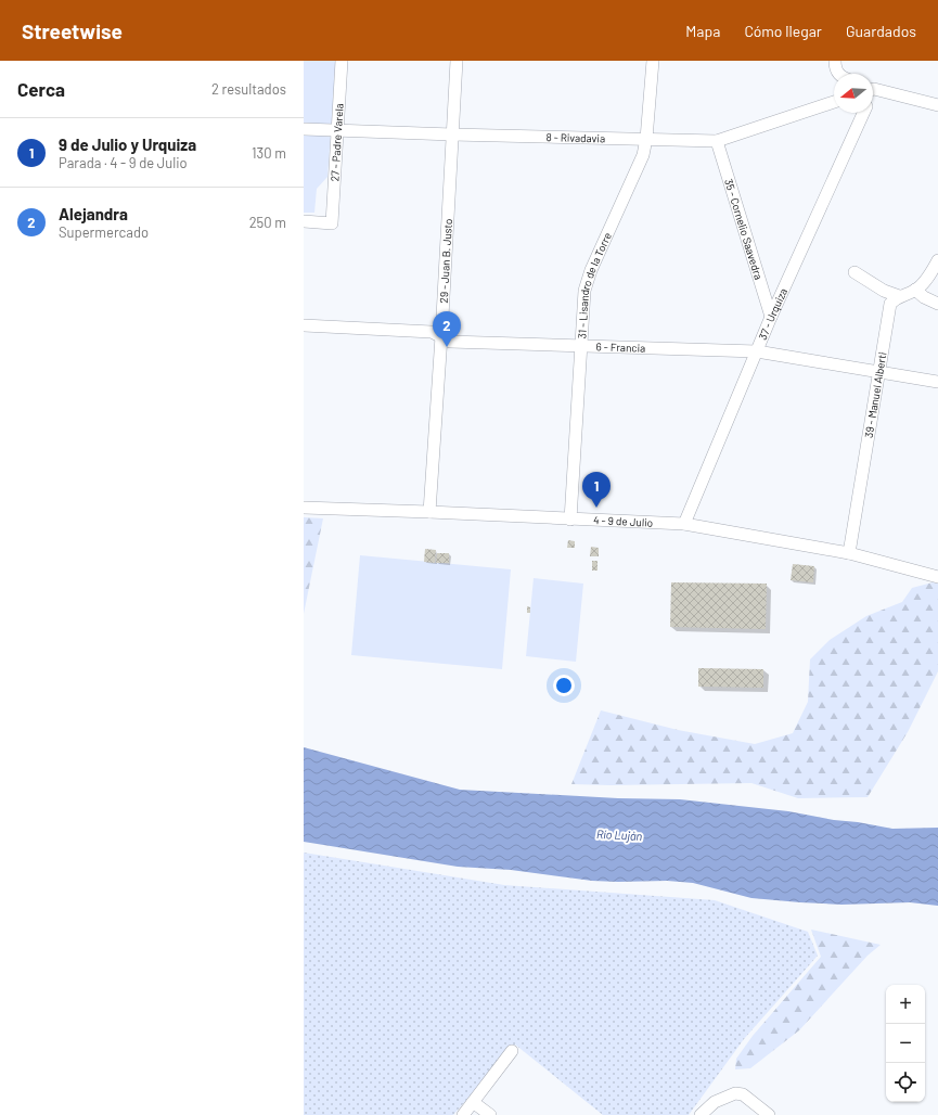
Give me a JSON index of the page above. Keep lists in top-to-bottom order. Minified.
{"streets":{"street":["8 - Rivadavia","27 - Padre Varela","35 - Cornelio Saavedra","29 - Juan B. Justo","31 - Lisandro de la Torre","37 - Urquiza","6 - Francia","39 - Manuel Alberti","4 - 9 de Julio"]},"crossings":[["8 - Rivadavia","27 - Padre Varela"],["8 - Rivadavia","35 - Cornelio Saavedra"],["8 - Rivadavia","29 - Juan B. Justo"],["8 - Rivadavia","31 - Lisandro de la Torre"],["35 - Cornelio Saavedra","37 - Urquiza"],["29 - Juan B. Justo","6 - Francia"],["29 - Juan B. Justo","4 - 9 de Julio"],["31 - Lisandro de la Torre","6 - Francia"],["31 - Lisandro de la Torre","4 - 9 de Julio"],["37 - Urquiza","6 - Francia"],["37 - Urquiza","4 - 9 de Julio"],["6 - Francia","39 - Manuel Alberti"],["39 - Manuel Alberti","4 - 9 de Julio"]],"water":["Río Luján"],"north":"left","page":{"header":"Streetwise","nav":["Mapa","Cómo llegar","Guardados"],"heading":["Cerca","2 resultados"],"list":[{"mark":"1","name":"9 de Julio y Urquiza","note":"Parada · 4 - 9 de Julio","value":"130 m"},{"mark":"2","name":"Alejandra","note":"Supermercado","value":"250 m"}],"pins":["2","1"],"map_buttons":["+","−"]}}
